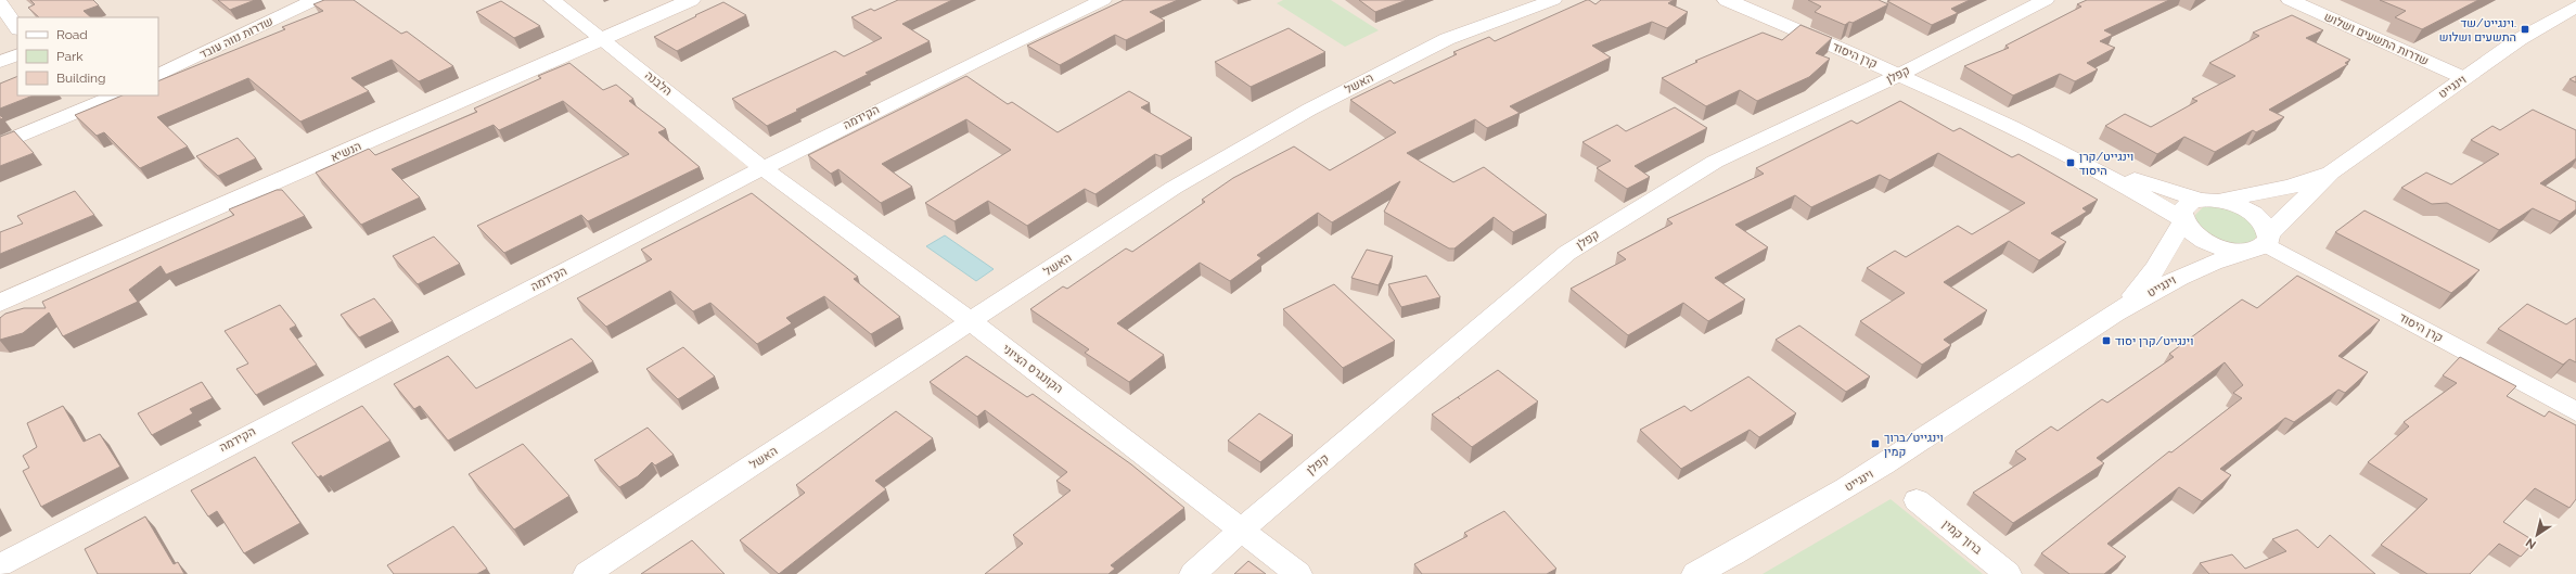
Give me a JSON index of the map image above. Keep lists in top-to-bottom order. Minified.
{"streets":{"street":["שדרות נווה עובד","שדרות התשעים ושלוש","קרן היסוד","קפלן","הלבנה","האשל","וינגייט","הקידמה","הנשיא","הקונגרס הציוני","ברוך קמין"]},"crossings":[["שדרות התשעים ושלוש","וינגייט"],["קרן היסוד","קפלן"],["קרן היסוד","וינגייט"],["קפלן","הקונגרס הציוני"],["הלבנה","הקידמה"],["הלבנה","הנשיא"],["הלבנה","הקונגרס הציוני"],["האשל","הקונגרס הציוני"],["הקידמה","הקונגרס הציוני"]],"places":{"transit":["וינגייט/שד. התשעים ושלוש","וינגייט/קרן היסוד","וינגייט/קרן יסוד","וינגייט/ברוך קמין"]},"legend":["Road","Park","Building"],"north":"bottom left"}
